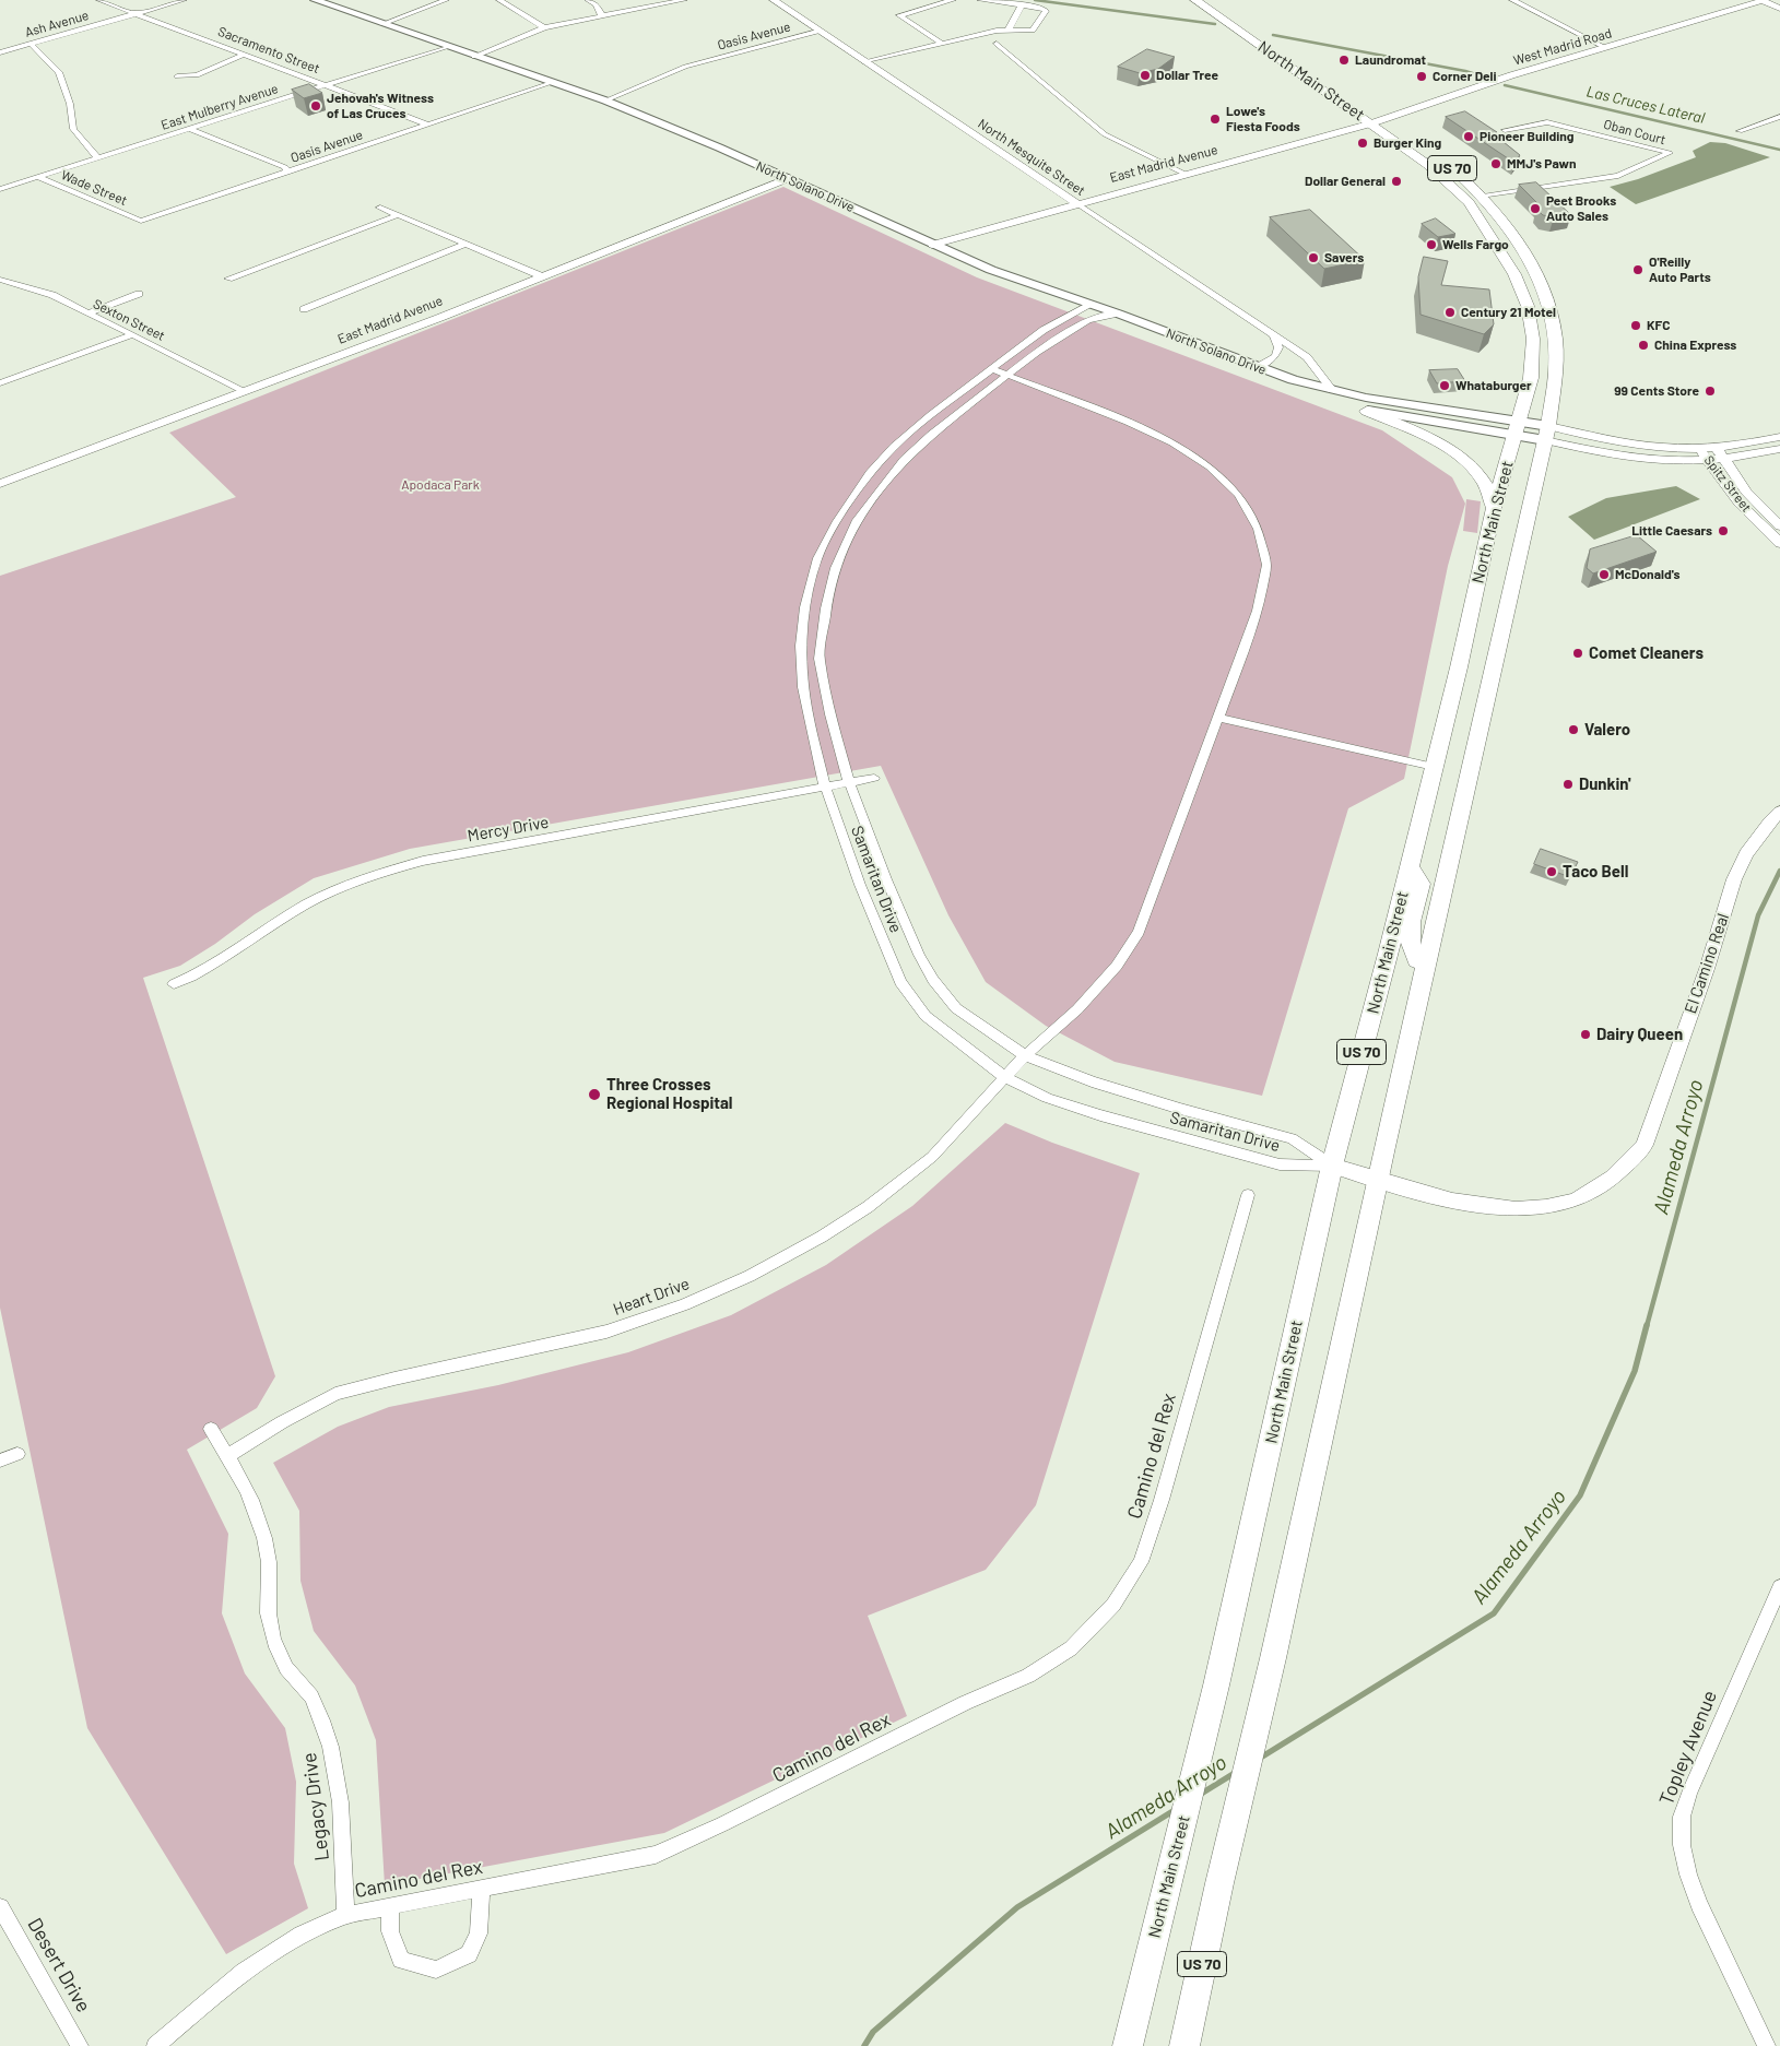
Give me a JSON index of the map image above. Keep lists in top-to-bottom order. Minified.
{"streets":{"main road":["North Main Street","US 70","North Solano Drive"],"street":["Ash Avenue","Oasis Avenue","West Madrid Road","Sacramento Street","East Mulberry Avenue","Oban Court","North Mesquite Street","East Madrid Avenue","Wade Street","Sexton Street","Spitz Street","Mercy Drive","Samaritan Drive","El Camino Real","Heart Drive","Camino del Rex","Topley Avenue","Legacy Drive","Desert Drive"]},"crossings":[["Ash Avenue","Sacramento Street"],["Oasis Avenue","Sacramento Street"],["Oasis Avenue","North Mesquite Street"],["Oasis Avenue","North Solano Drive"],["Oasis Avenue","Wade Street"],["West Madrid Road","North Main Street"],["West Madrid Road","East Madrid Avenue"],["Sacramento Street","East Mulberry Avenue"],["North Main Street","Oban Court"],["North Main Street","East Madrid Avenue"],["North Main Street","North Solano Drive"],["North Main Street","Samaritan Drive"],["North Main Street","El Camino Real"],["East Mulberry Avenue","North Solano Drive"],["East Mulberry Avenue","Wade Street"],["North Mesquite Street","East Madrid Avenue"],["North Mesquite Street","North Solano Drive"],["East Madrid Avenue","North Solano Drive"],["East Madrid Avenue","Sexton Street"],["North Solano Drive","Samaritan Drive"],["Mercy Drive","Samaritan Drive"],["Samaritan Drive","El Camino Real"],["Samaritan Drive","Heart Drive"],["Heart Drive","Legacy Drive"],["Camino del Rex","Legacy Drive"]],"water":["Las Cruces Lateral","Alameda Arroyo"],"parks":["Apodaca Park"],"places":["Laundromat","Dollar Tree","Corner Deli","Jehovah's Witness of Las Cruces","Lowe's Fiesta Foods","Pioneer Building","Burger King","MMJ's Pawn","Dollar General","Peet Brooks Auto Sales","Wells Fargo","Savers","O'Reilly Auto Parts","Century 21 Motel","KFC","China Express","Whataburger","99 Cents Store","Little Caesars","McDonald's","Comet Cleaners","Valero","Dunkin'","Taco Bell","Dairy Queen","Three Crosses Regional Hospital"]}
